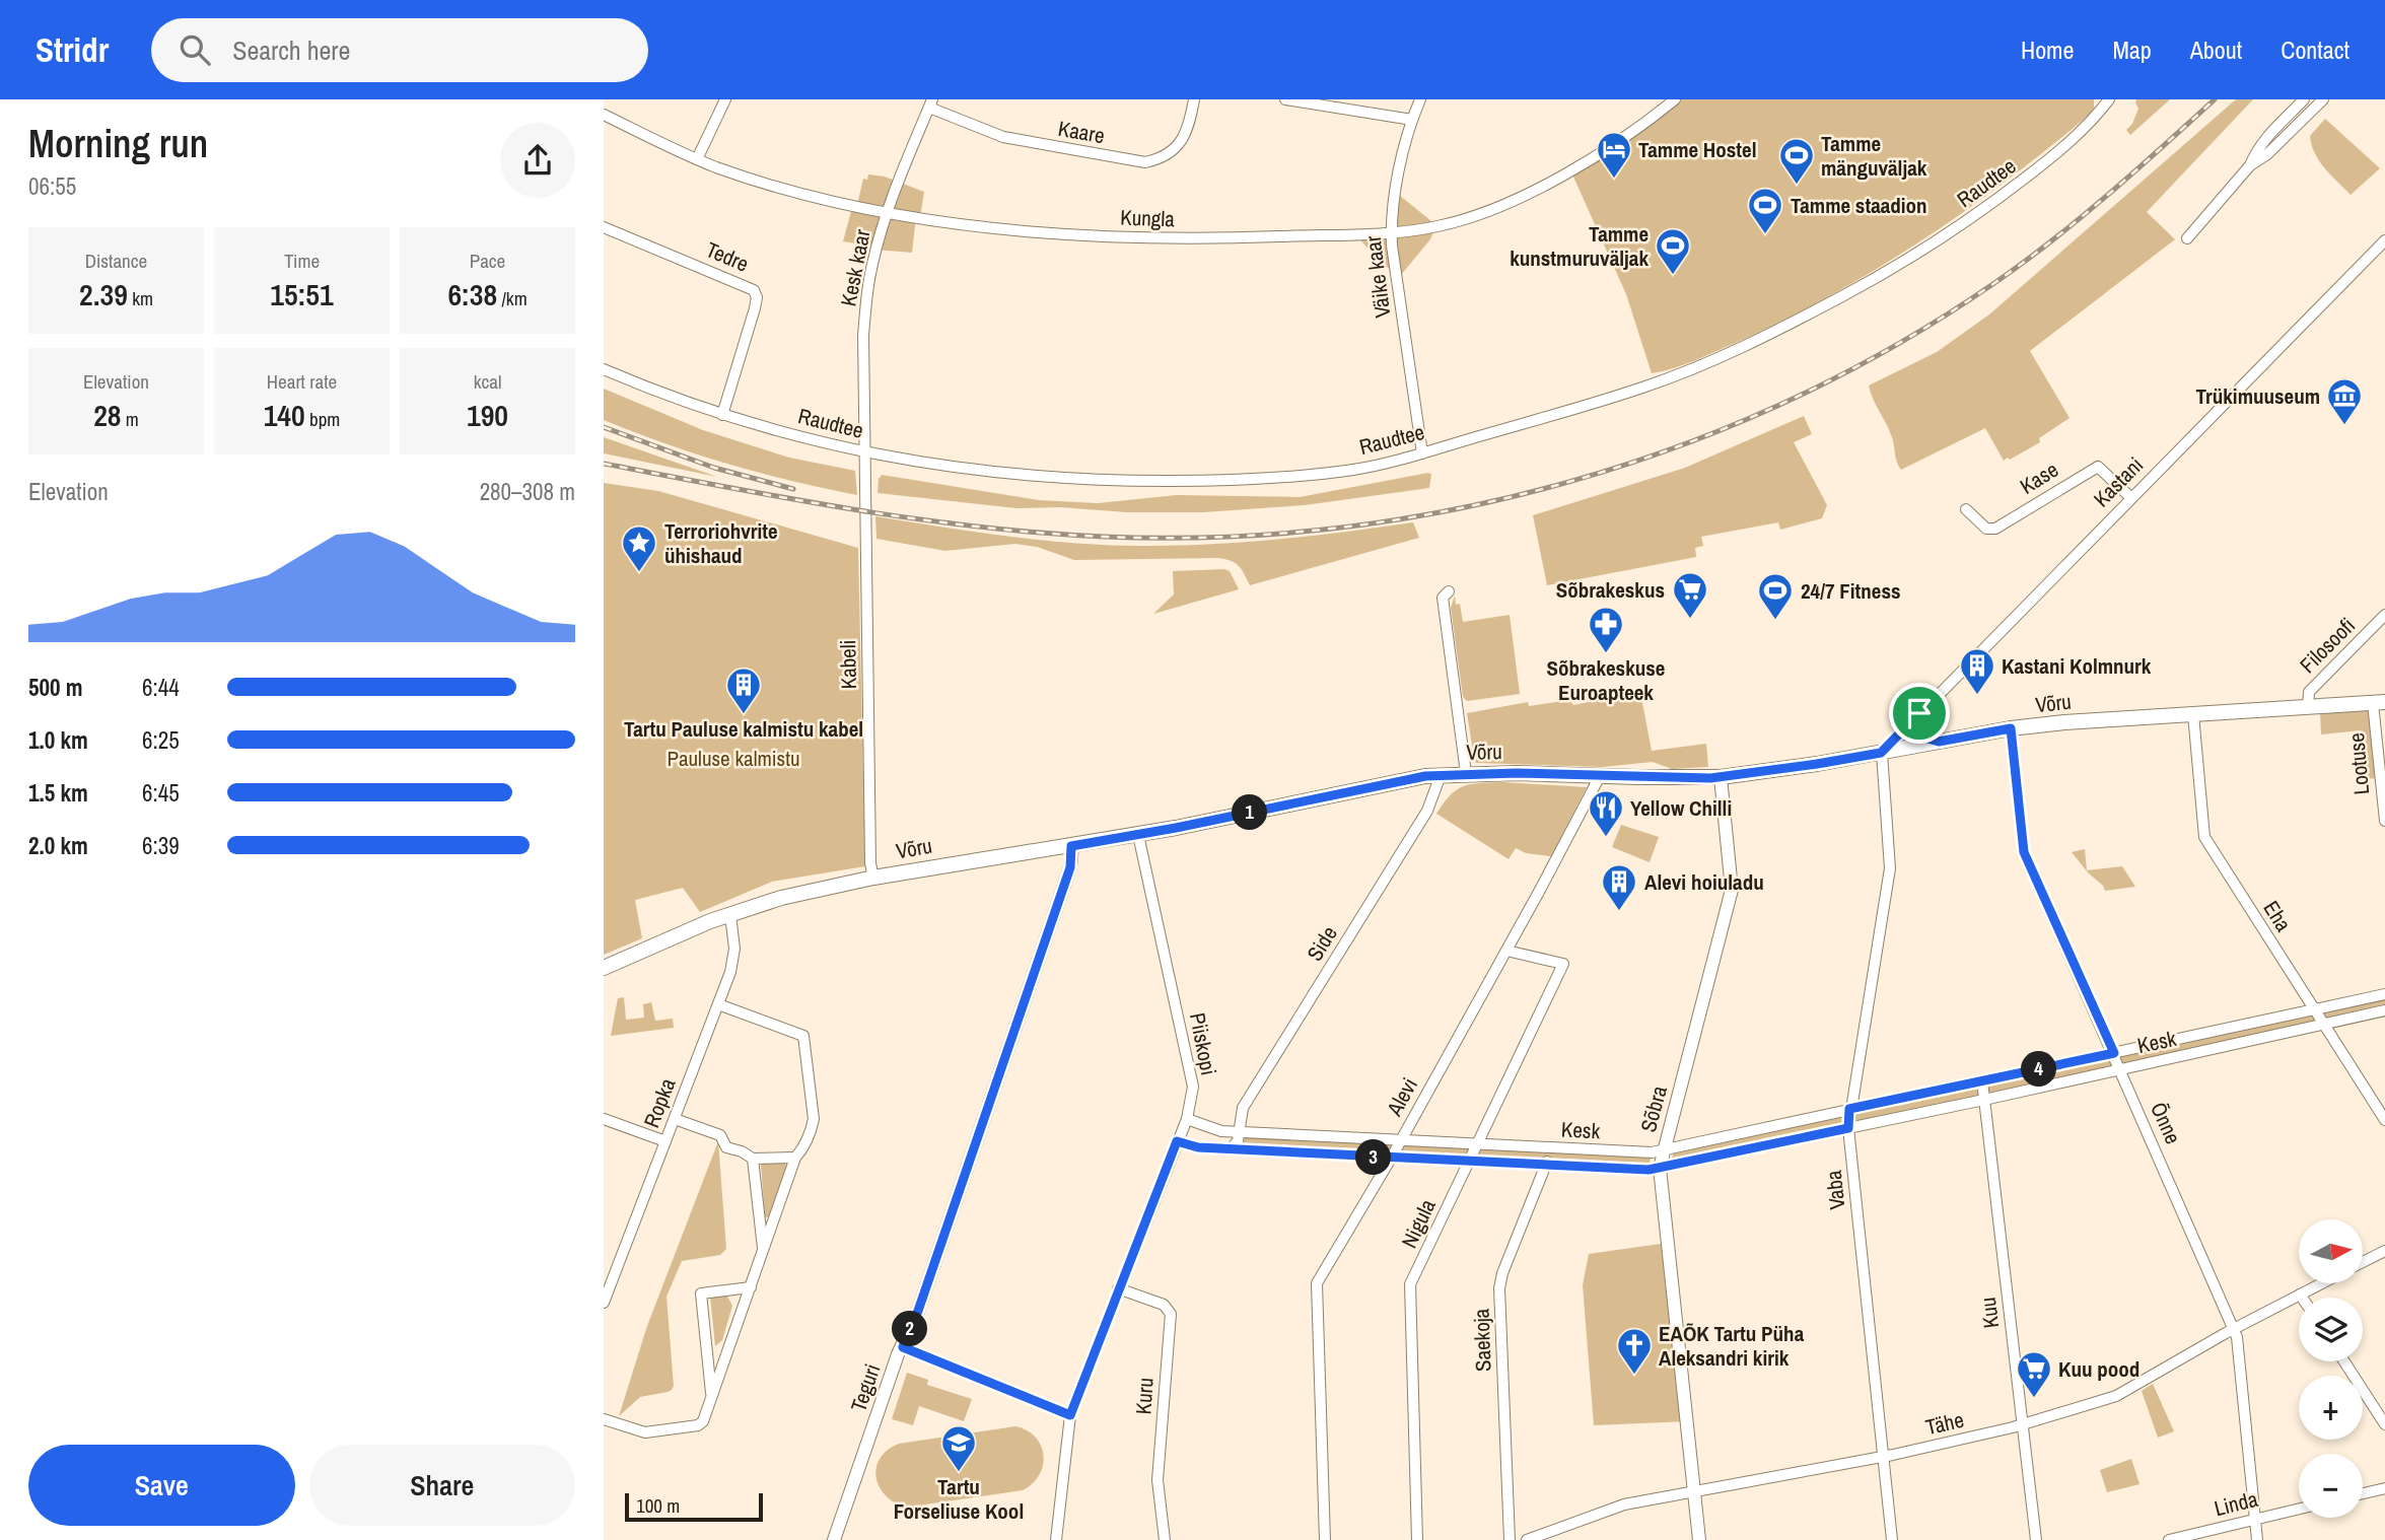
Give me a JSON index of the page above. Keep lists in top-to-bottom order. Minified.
{"streets":{"main road":["Võru"],"street":["Kaare","Raudtee","Kungla","Tedre","Kesk kaar","Väike kaar","Kase","Kastani","Filosoofi","Kabeli","Lootuse","Eha","Side","Kesk","Piiskopi","Alevi","Ropka","Sõbra","Õnne","Vaba","Nigula","Kuu","Saekoja","Teguri","Kuru","Tähe","Linda"]},"crossings":[["Kaare","Kesk kaar"],["Raudtee","Tedre"],["Raudtee","Kesk kaar"],["Raudtee","Väike kaar"],["Raudtee","Kabeli"],["Kungla","Kesk kaar"],["Kungla","Väike kaar"],["Kesk kaar","Kabeli"],["Kase","Kastani"],["Kastani","Võru"],["Kastani","Vaba"],["Filosoofi","Võru"],["Kabeli","Võru"],["Võru","Lootuse"],["Võru","Eha"],["Võru","Side"],["Võru","Piiskopi"],["Võru","Alevi"],["Võru","Ropka"],["Võru","Sõbra"],["Võru","Õnne"],["Võru","Vaba"],["Võru","Teguri"],["Eha","Kesk"],["Side","Kesk"],["Kesk","Piiskopi"],["Kesk","Alevi"],["Kesk","Sõbra"],["Kesk","Õnne"],["Kesk","Vaba"],["Kesk","Nigula"],["Kesk","Kuu"],["Kesk","Saekoja"],["Piiskopi","Kuru"],["Alevi","Nigula"],["Sõbra","Tähe"],["Õnne","Tähe"],["Õnne","Linda"],["Vaba","Tähe"],["Kuu","Tähe"]],"parks":["Pauluse kalmistu"],"places":{"hotel":["Tamme Hostel"],"sports":["Tamme mänguväljak","Tamme staadion","Tamme kunstmuruväljak","24/7 Fitness"],"museum":["Trükimuuseum"],"place":["Terroriohvrite ühishaud"],"supermarket":["Sõbrakeskus","Kuu pood"],"pharmacy":["Sõbrakeskuse Euroapteek"],"building":["Kastani Kolmnurk","Tartu Pauluse kalmistu kabel","Alevi hoiuladu"],"restaurant":["Yellow Chilli"],"church":["EAÕK Tartu Püha Aleksandri kirik"],"school or university":["Tartu Forseliuse Kool"]},"scale_bar":"100 m","north":"right","page":{"header":"Stridr","search":"Search here","nav":["Home","Map","About","Contact"],"heading":["Morning run","06:55"],"stats":[["Distance","2.39 km"],["Time","15:51"],["Pace","6:38 /km"],["Elevation","28 m"],["Heart rate","140 bpm"],["kcal","190"]],"chart":["Elevation","280–308 m"],"list":[{"name":"500 m","note":"6:44"},{"name":"1.0 km","note":"6:25"},{"name":"1.5 km","note":"6:45"},{"name":"2.0 km","note":"6:39"}],"pins":["1","4","3","2"],"map_buttons":["+","−"],"buttons":["Save","Share"],"scale":"100 m"}}
